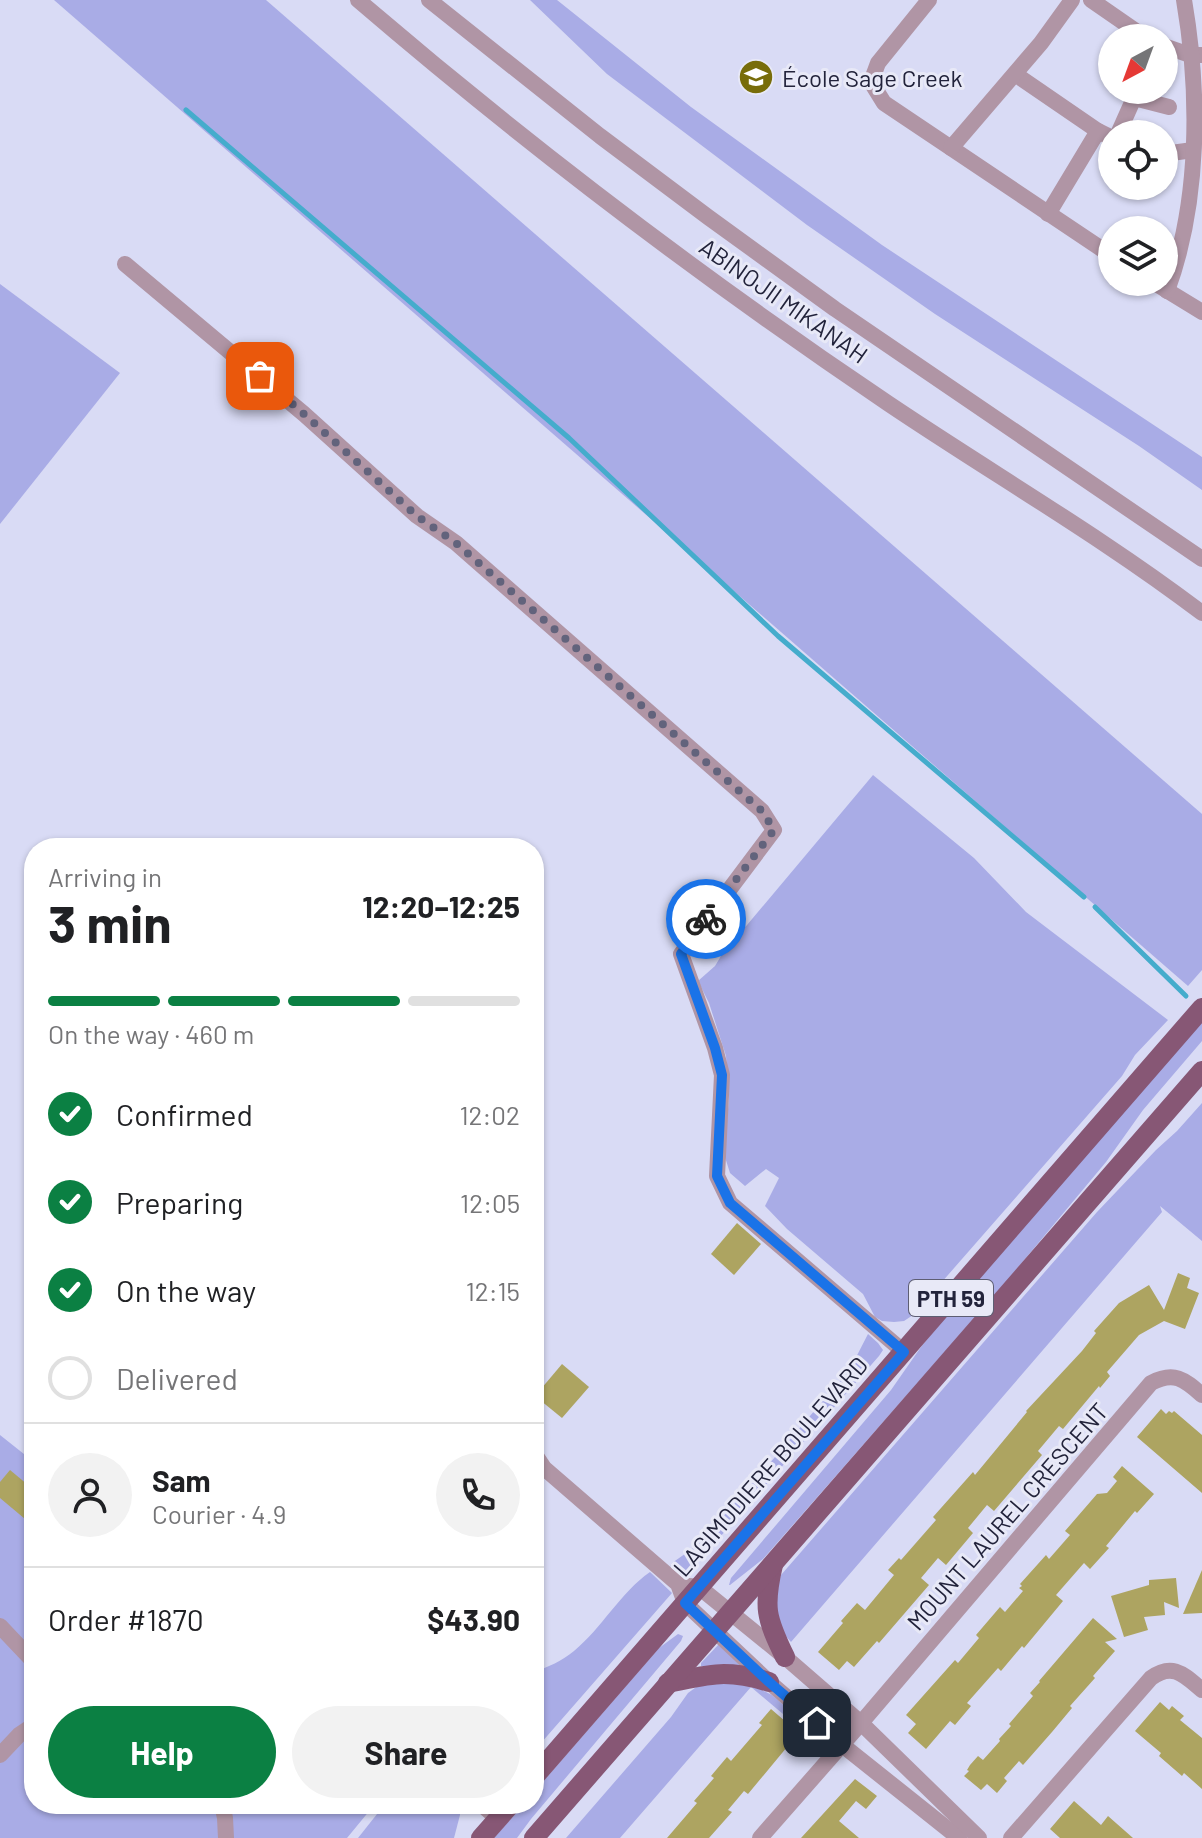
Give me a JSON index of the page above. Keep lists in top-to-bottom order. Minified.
{"streets":{"main road":["PTH 59","LAGIMODIERE BOULEVARD"],"street":["ABINOJII MIKANAH","MOUNT LAUREL CRESCENT"]},"places":{"school or university":["École Sage Creek"]},"north":"bottom left","page":{"heading":["3 min","Arriving in","12:20–12:25"],"panel":["Sam","Courier · 4.9","Order #1870","$43.90"],"bar":"On the way · 460 m","list":[["Confirmed","12:02"],["Preparing","12:05"],["On the way","12:15"],"Delivered"],"buttons":["Help","Share"]}}
